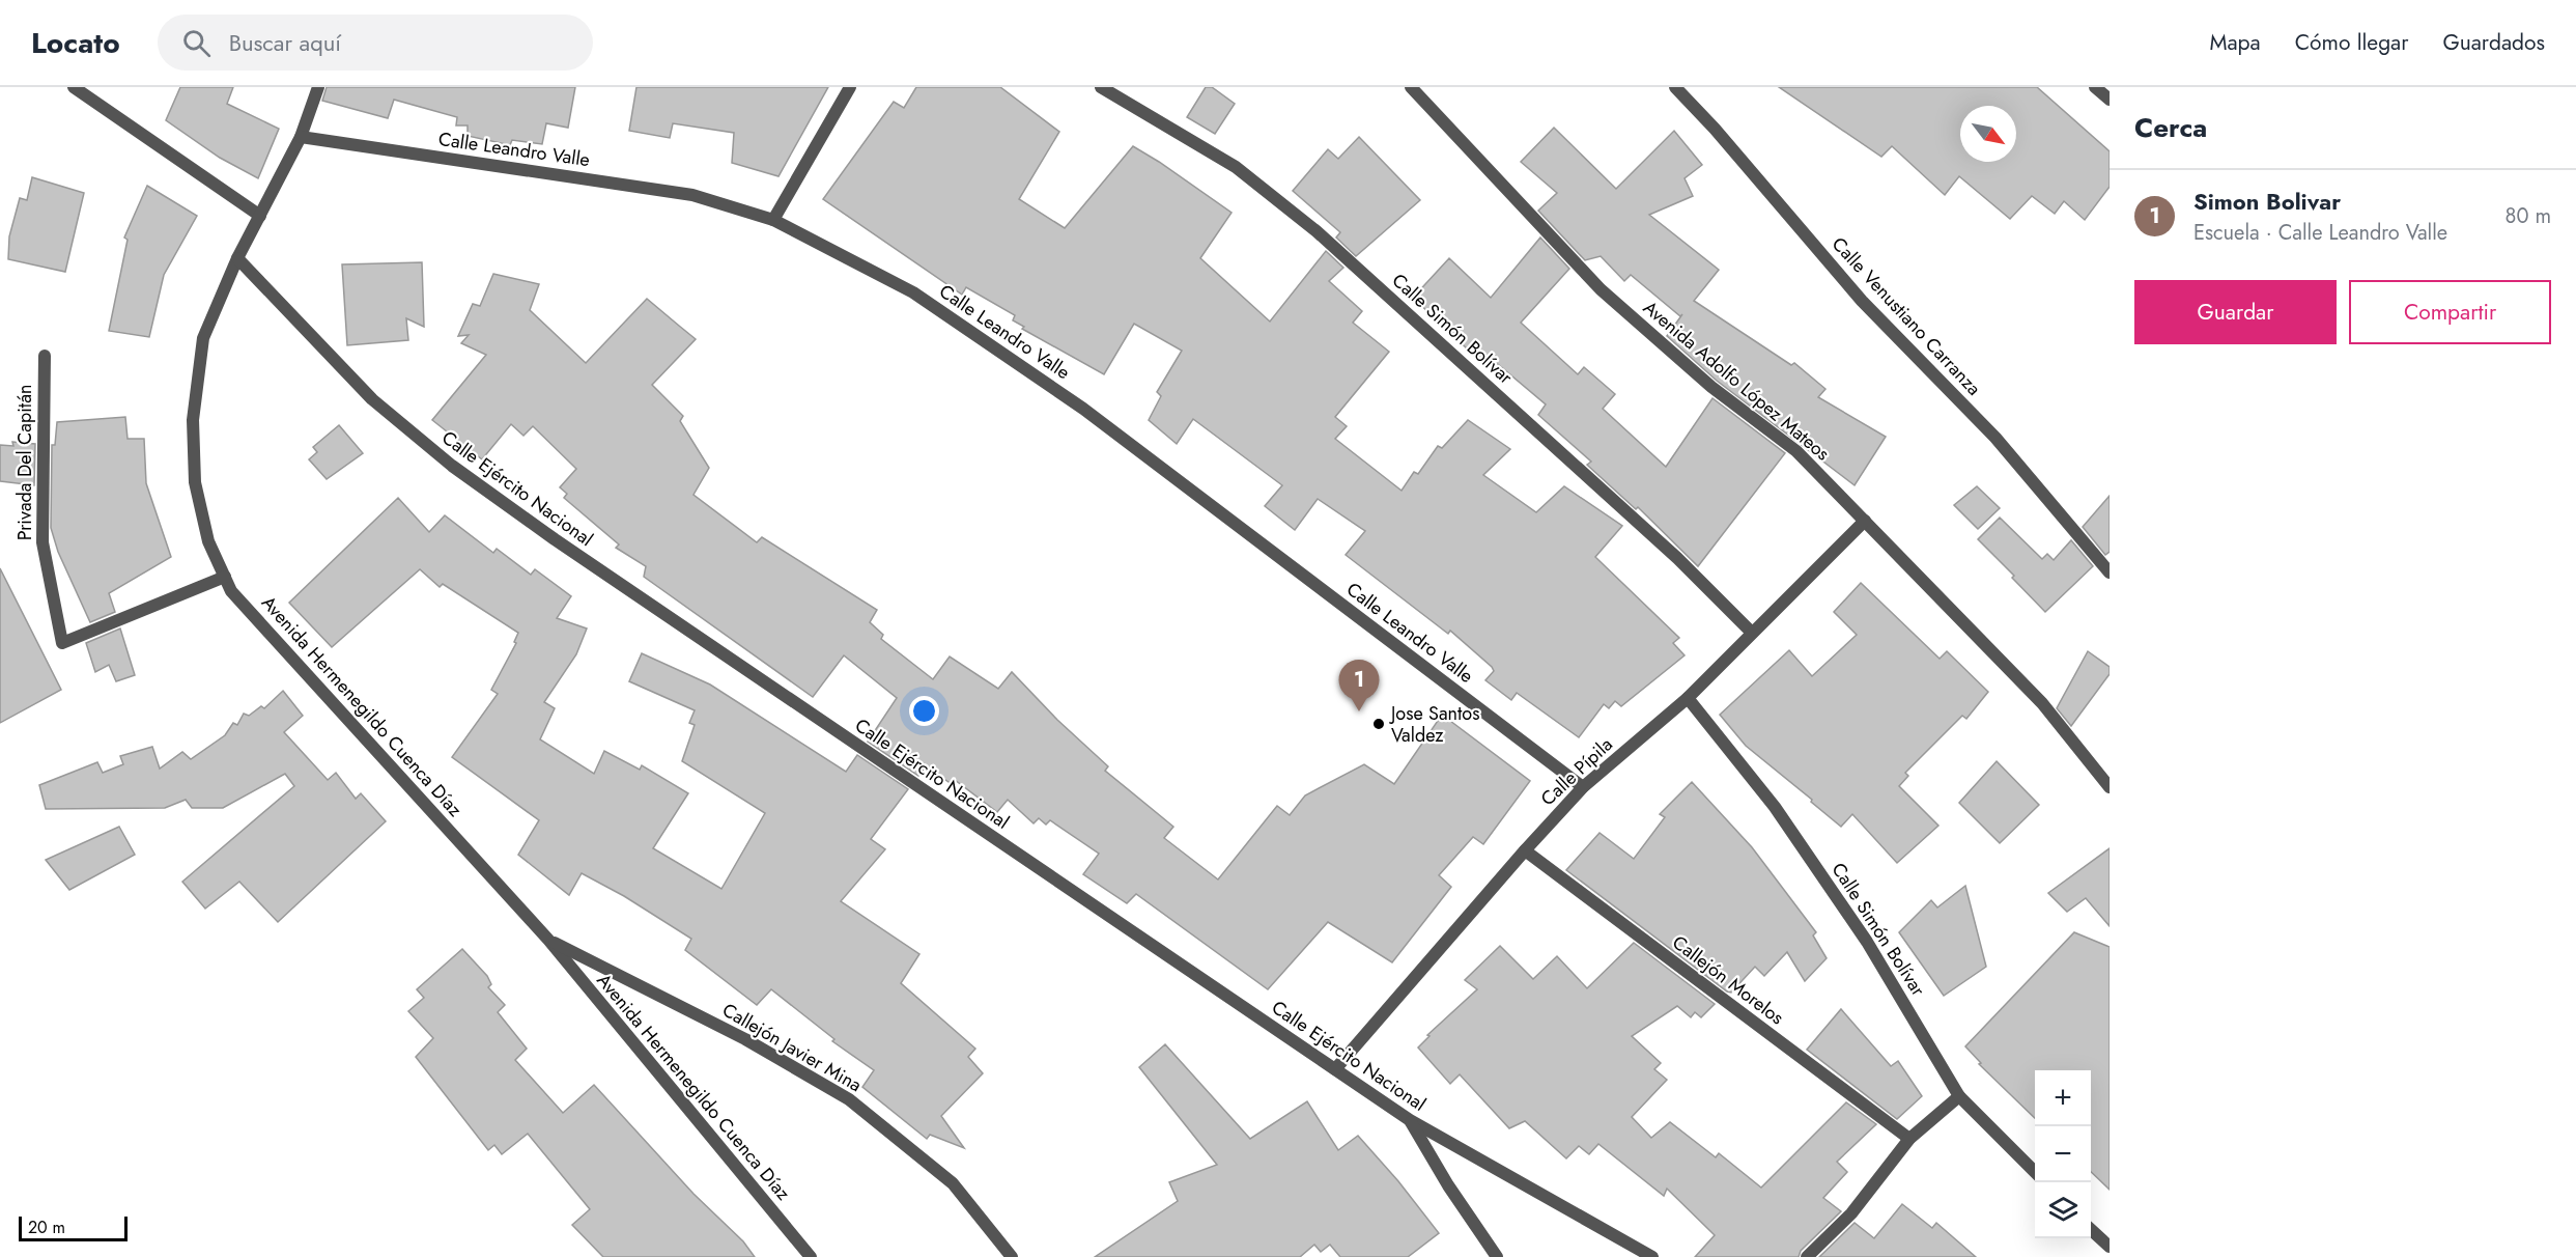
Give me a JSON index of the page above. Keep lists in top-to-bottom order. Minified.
{"streets":{"street":["Calle Leandro Valle","Calle Venustiano Carranza","Calle Simón Bolívar","Avenida Adolfo López Mateos","Privada Del Capitán","Calle Ejército Nacional","Avenida Hermenegildo Cuenca Díaz","Calle Pípila","Callejón Morelos","Callejón Javier Mina"]},"crossings":[["Calle Leandro Valle","Avenida Hermenegildo Cuenca Díaz"],["Calle Leandro Valle","Calle Pípila"],["Calle Simón Bolívar","Calle Pípila"],["Avenida Adolfo López Mateos","Calle Pípila"],["Privada Del Capitán","Avenida Hermenegildo Cuenca Díaz"],["Calle Ejército Nacional","Avenida Hermenegildo Cuenca Díaz"],["Calle Ejército Nacional","Calle Pípila"],["Avenida Hermenegildo Cuenca Díaz","Callejón Javier Mina"],["Calle Pípila","Callejón Morelos"]],"places":["Jose Santos Valdez"],"scale_bar":"20 m","north":"bottom right","page":{"header":"Locato","search":"Buscar aquí","nav":["Mapa","Cómo llegar","Guardados"],"heading":"Cerca","list":[{"mark":"1","name":"Simon Bolivar","note":"Escuela · Calle Leandro Valle","value":"80 m"}],"buttons":["Guardar","Compartir"],"pins":"1","map_buttons":["+","−"],"scale":"20 m"}}
